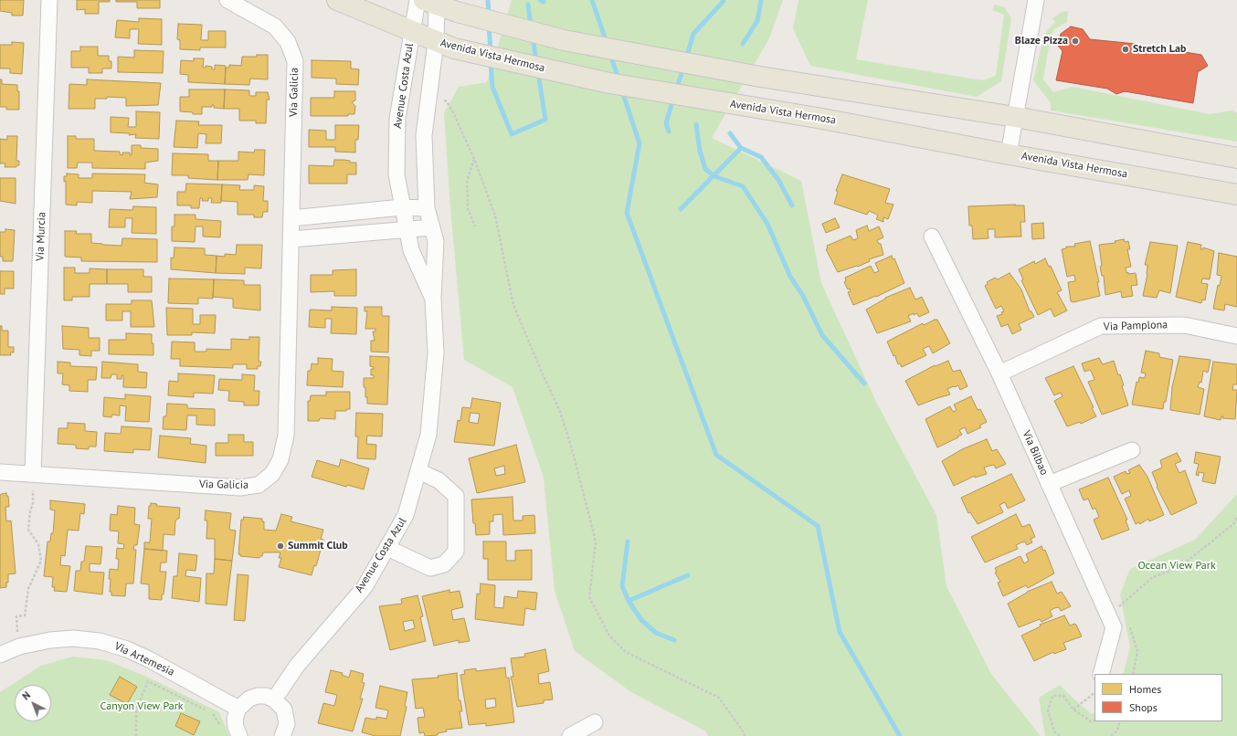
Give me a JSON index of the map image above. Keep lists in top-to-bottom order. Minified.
{"streets":{"main road":["Avenida Vista Hermosa"],"street":["Avenue Costa Azul","Via Galicia","Via Murcia","Via Pamplona","Via Bilbao","Via Artemesia"]},"crossings":[["Avenida Vista Hermosa","Avenue Costa Azul"],["Via Galicia","Via Murcia"],["Via Pamplona","Via Bilbao"]],"parks":["Ocean View Park","Canyon View Park"],"places":["Blaze Pizza","Stretch Lab","Summit Club"],"legend":["Homes","Shops"],"north":"top left"}
